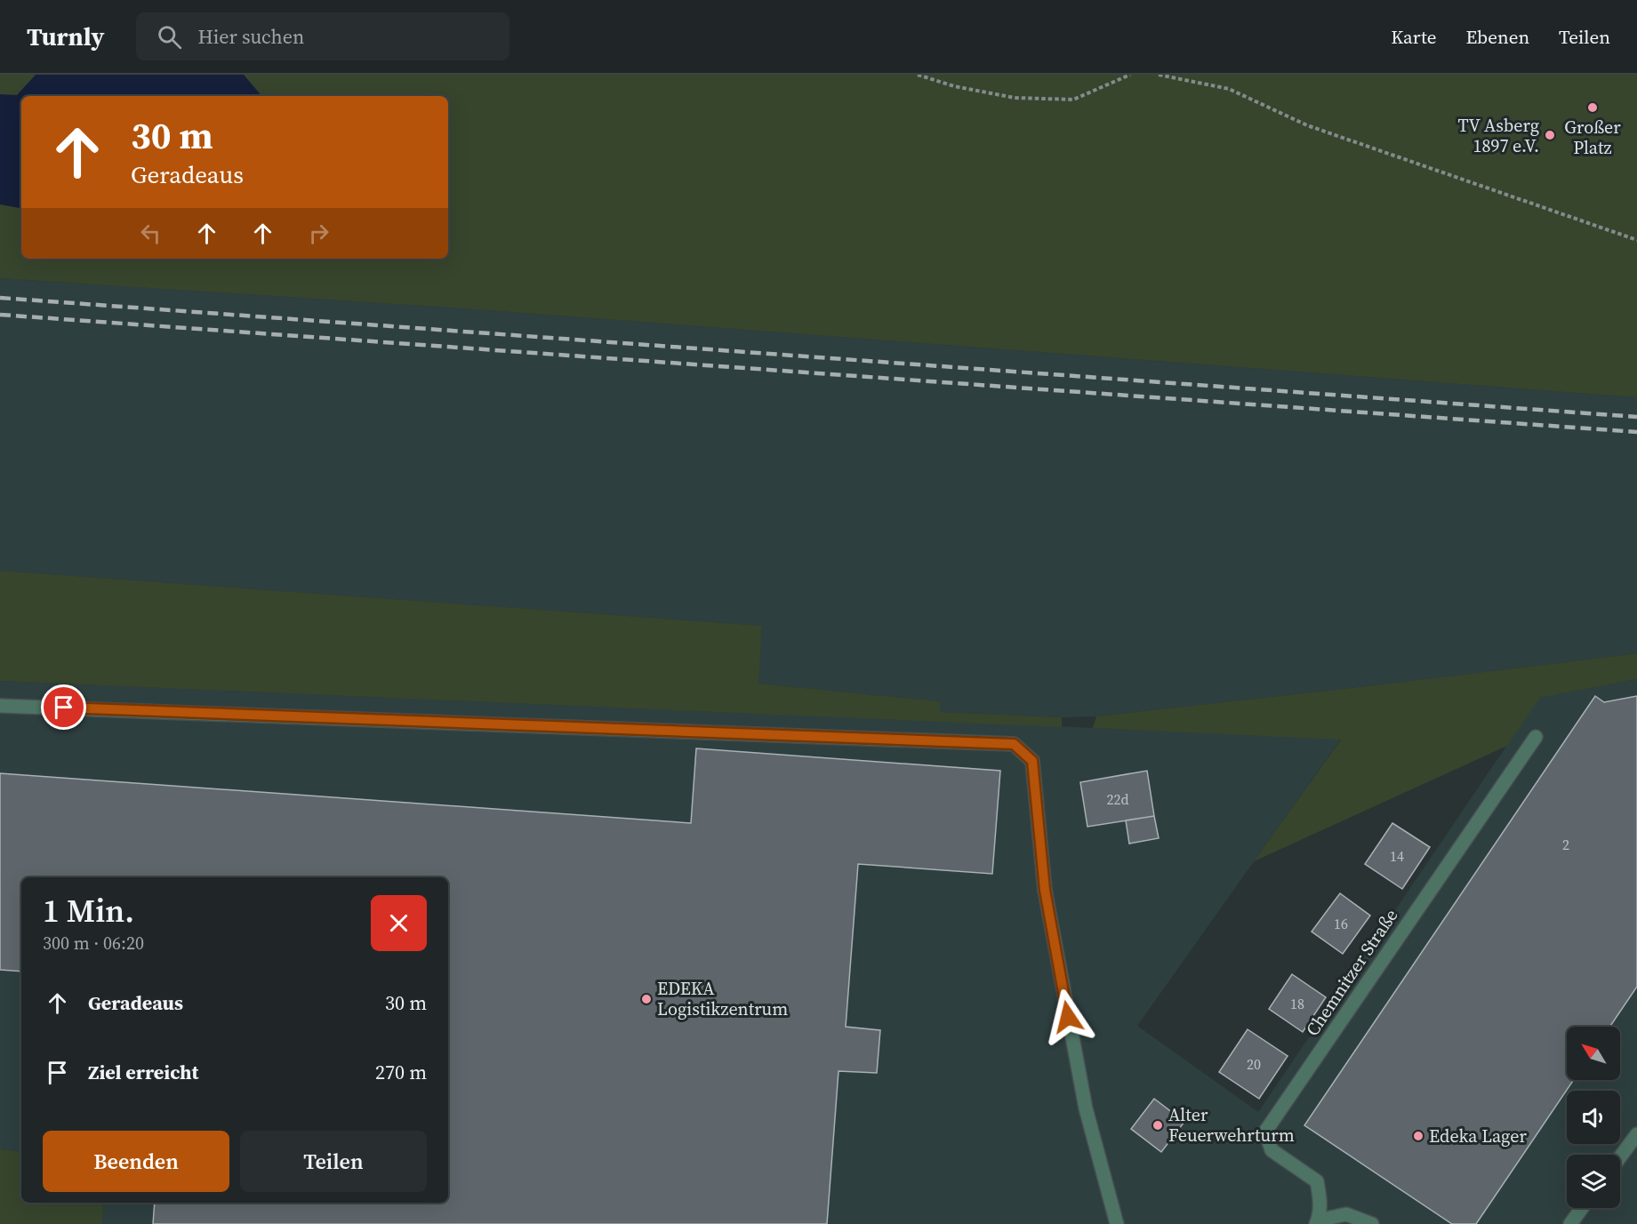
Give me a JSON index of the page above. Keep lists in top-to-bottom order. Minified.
{"streets":{"street":["Chemnitzer Straße"]},"places":["Großer Platz","TV Asberg 1897 e.V.","EDEKA Logistikzentrum","Alter Feuerwehrturm","Edeka Lager"],"house_numbers":["22d","2","14","16","18","20"],"north":"top left","page":{"header":"Turnly","search":"Hier suchen","nav":["Karte","Ebenen","Teilen"],"turn":["30 m","Geradeaus"],"heading":["1 Min.","300 m · 06:20"],"list":[{"name":"Geradeaus","value":"30 m"},{"name":"Ziel erreicht","value":"270 m"}],"buttons":["Beenden","Teilen"]}}
